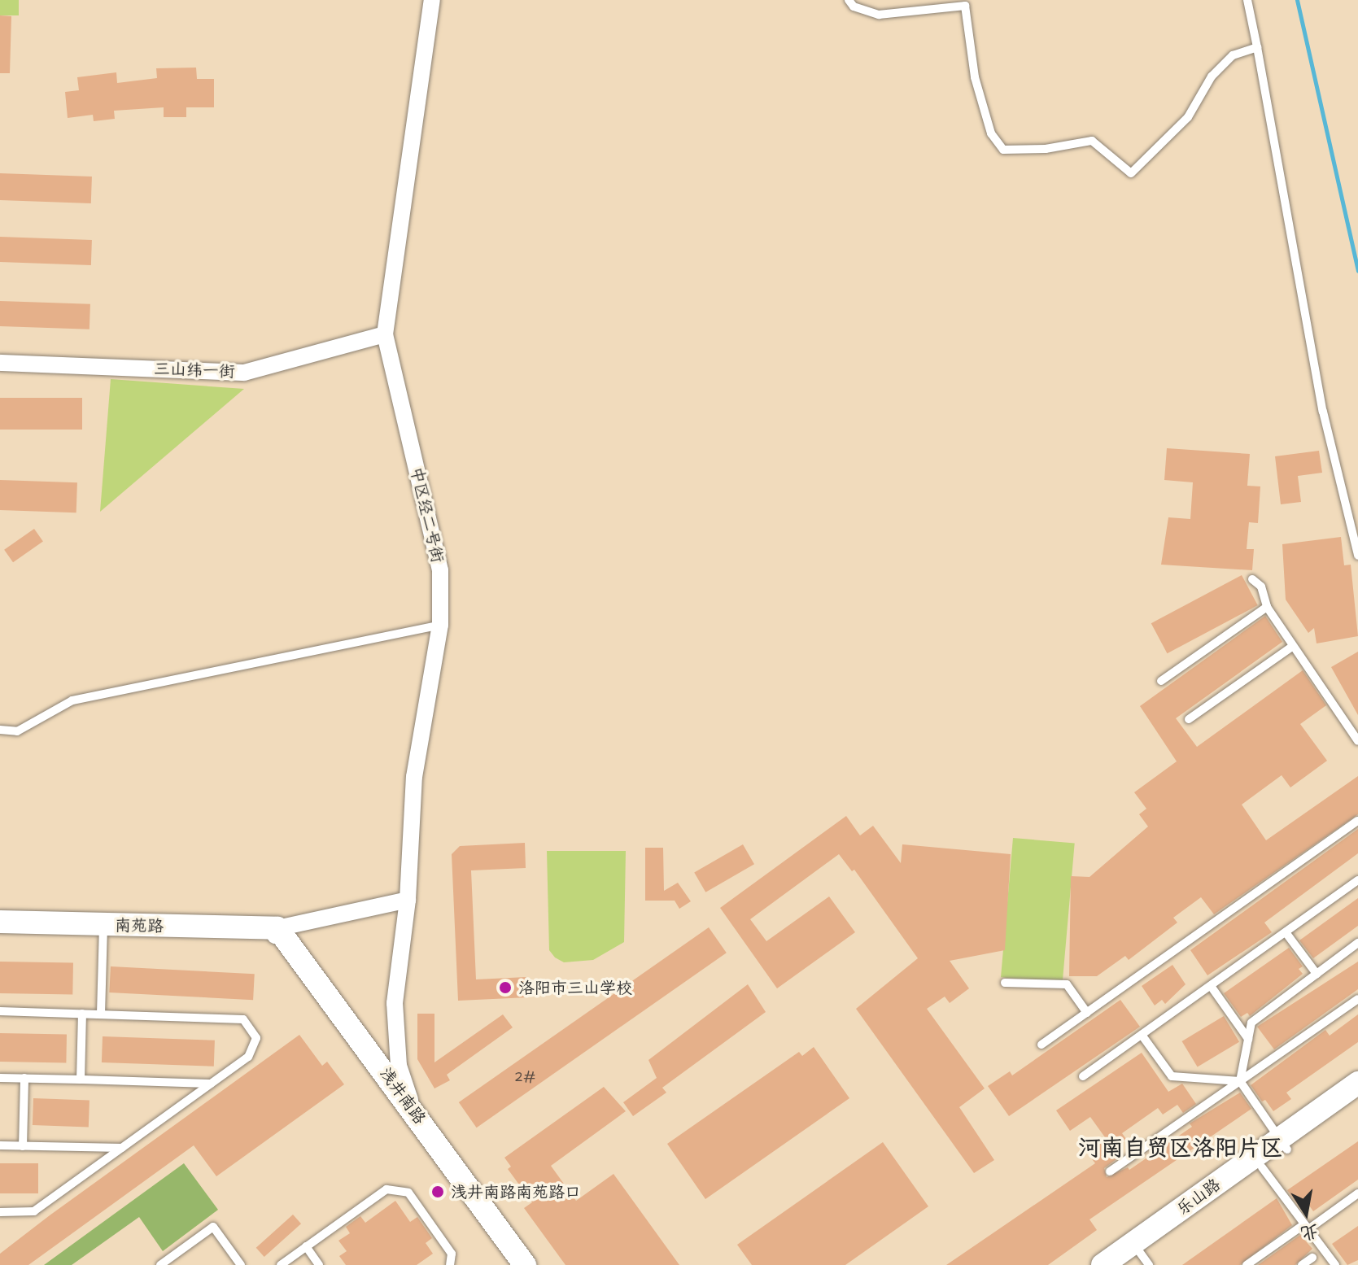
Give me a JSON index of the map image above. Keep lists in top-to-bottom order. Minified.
{"streets":{"street":["三山纬一街","中区经二号街","南苑路","浅井南路","乐山路"]},"crossings":[["三山纬一街","中区经二号街"],["中区经二号街","浅井南路"],["南苑路","浅井南路"]],"districts":["河南自贸区洛阳片区"],"places":["洛阳市三山学校","浅井南路南苑路口"],"house_numbers":["2#"],"north":"bottom"}
